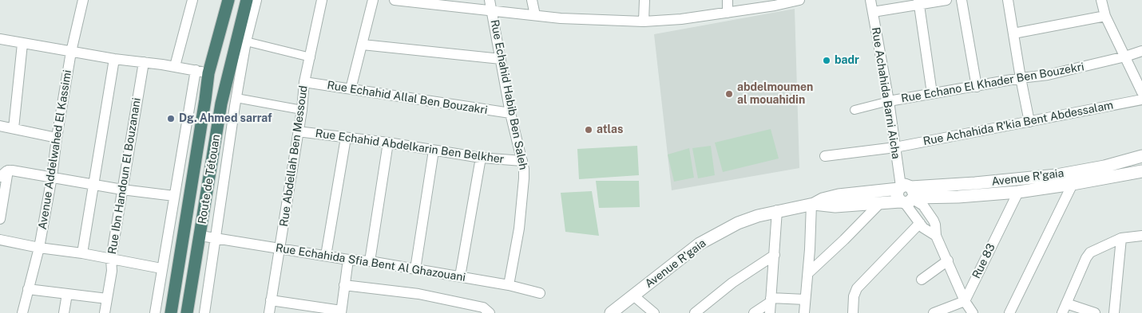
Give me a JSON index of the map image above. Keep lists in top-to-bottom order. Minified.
{"streets":{"highway":["Route de Tétouan"],"street":["Rue Echano El Khader Ben Bouzekri","Rue Achahida Barni Aicha","Rue Echahid Habib Ben Saleh","Rue Echahid Allal Ben Bouzakri","Rue Achahida R'kia Bent Abdessalam","Rue Echahid Abdelkarin Ben Belkher","Avenue Addelwahed El Kassimi","Rue Abdellah Ben Messoud","Rue Ibn Handoun El Bouzanani","Avenue R'gaia","Rue 83","Rue Echahida Sfia Bent Al Ghazouani"]},"crossings":[["Rue Echano El Khader Ben Bouzekri","Rue Achahida Barni Aicha"],["Rue Achahida Barni Aicha","Rue Achahida R'kia Bent Abdessalam"],["Rue Achahida Barni Aicha","Avenue R'gaia"],["Rue Echahid Habib Ben Saleh","Rue Echahid Allal Ben Bouzakri"],["Rue Echahid Habib Ben Saleh","Rue Echahid Abdelkarin Ben Belkher"],["Rue Echahid Habib Ben Saleh","Rue Echahida Sfia Bent Al Ghazouani"],["Rue Echahid Allal Ben Bouzakri","Rue Abdellah Ben Messoud"],["Rue Echahid Abdelkarin Ben Belkher","Rue Abdellah Ben Messoud"],["Rue Abdellah Ben Messoud","Rue Echahida Sfia Bent Al Ghazouani"],["Avenue R'gaia","Rue 83"],["Route de Tétouan","Rue Echahida Sfia Bent Al Ghazouani"]],"places":["badr","abdelmoumen al mouahidin","Dg. Ahmed sarraf","atlas"]}
